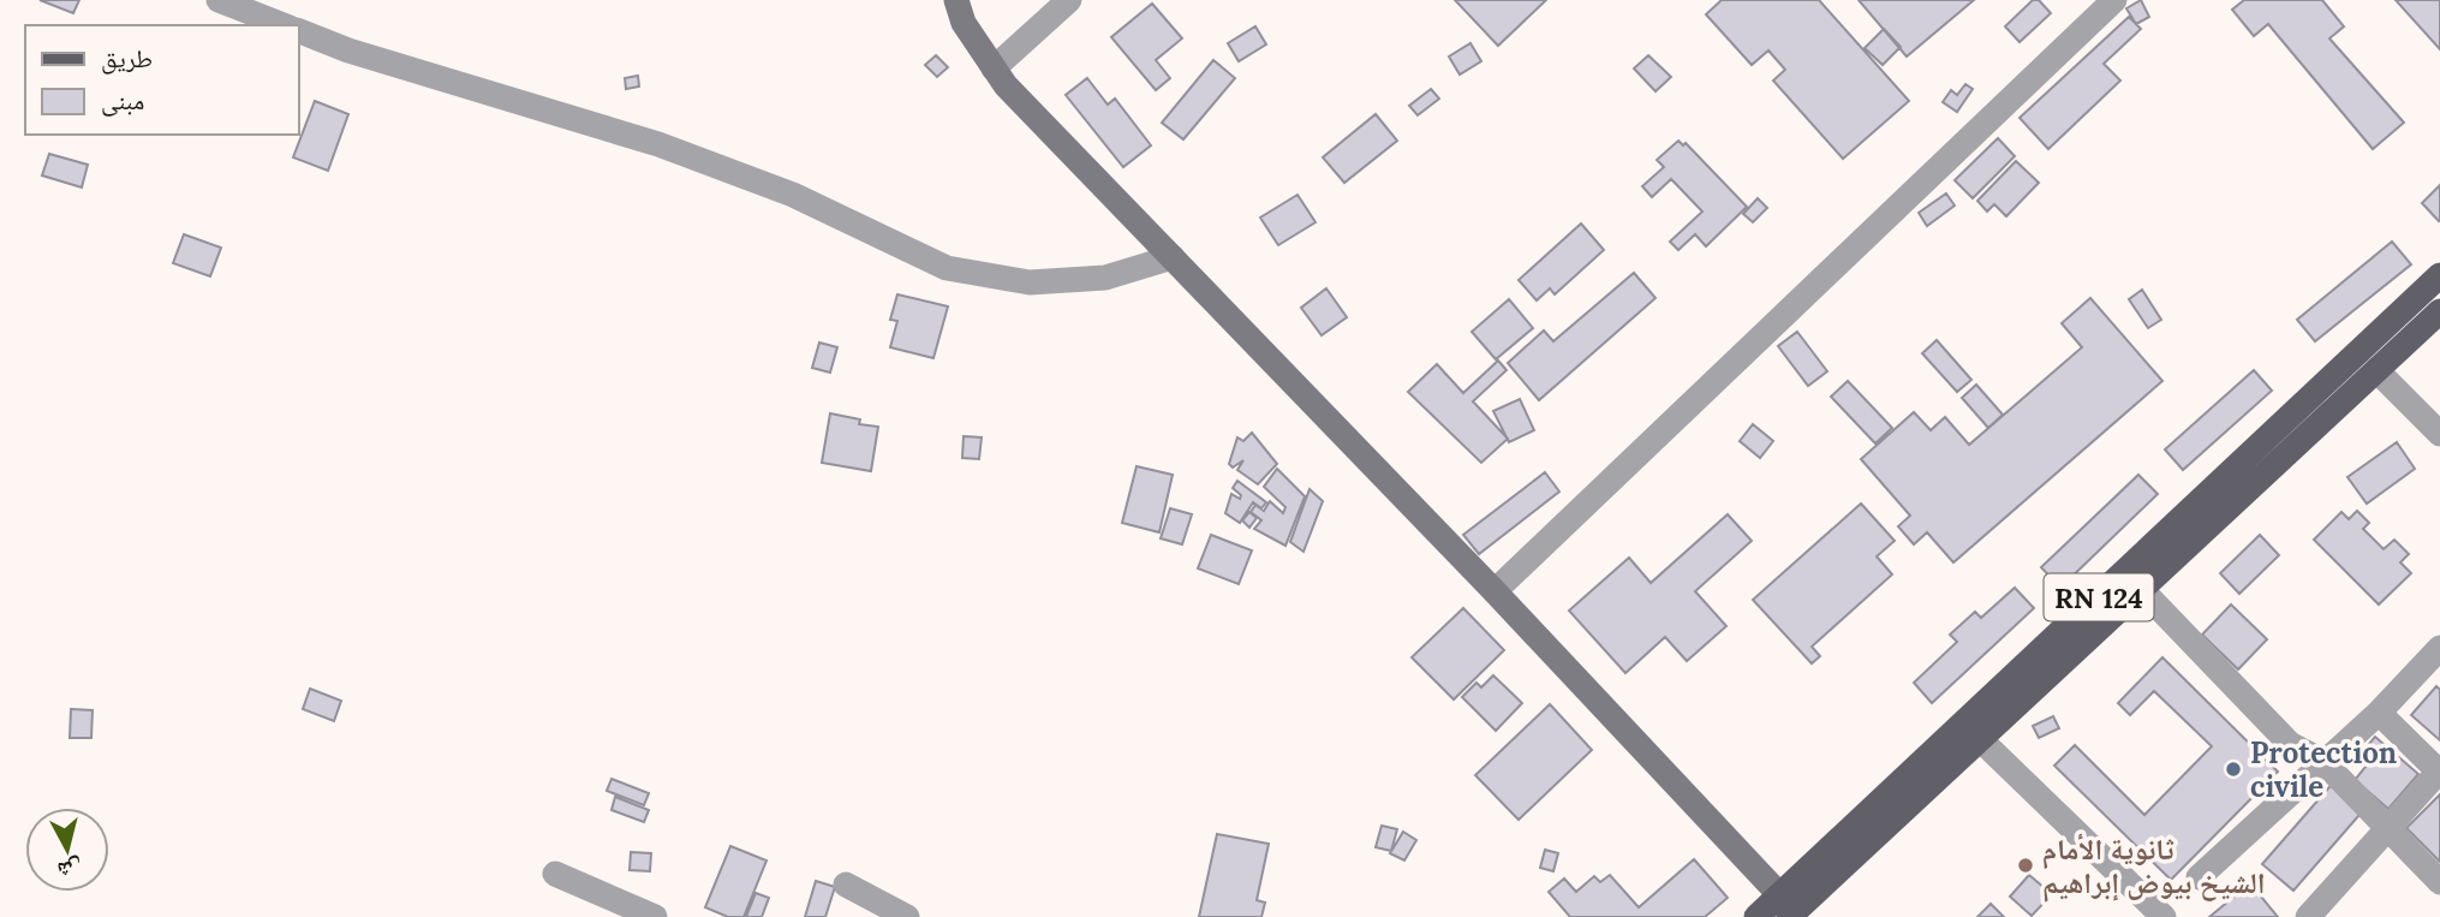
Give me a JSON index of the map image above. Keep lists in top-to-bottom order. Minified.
{"streets":{"main road":["RN 124"]},"places":["Protection civile","ثانوية الأمام الشيخ بيوض إبراهيم"],"legend":["طريق","مبنى"],"north":"bottom"}
